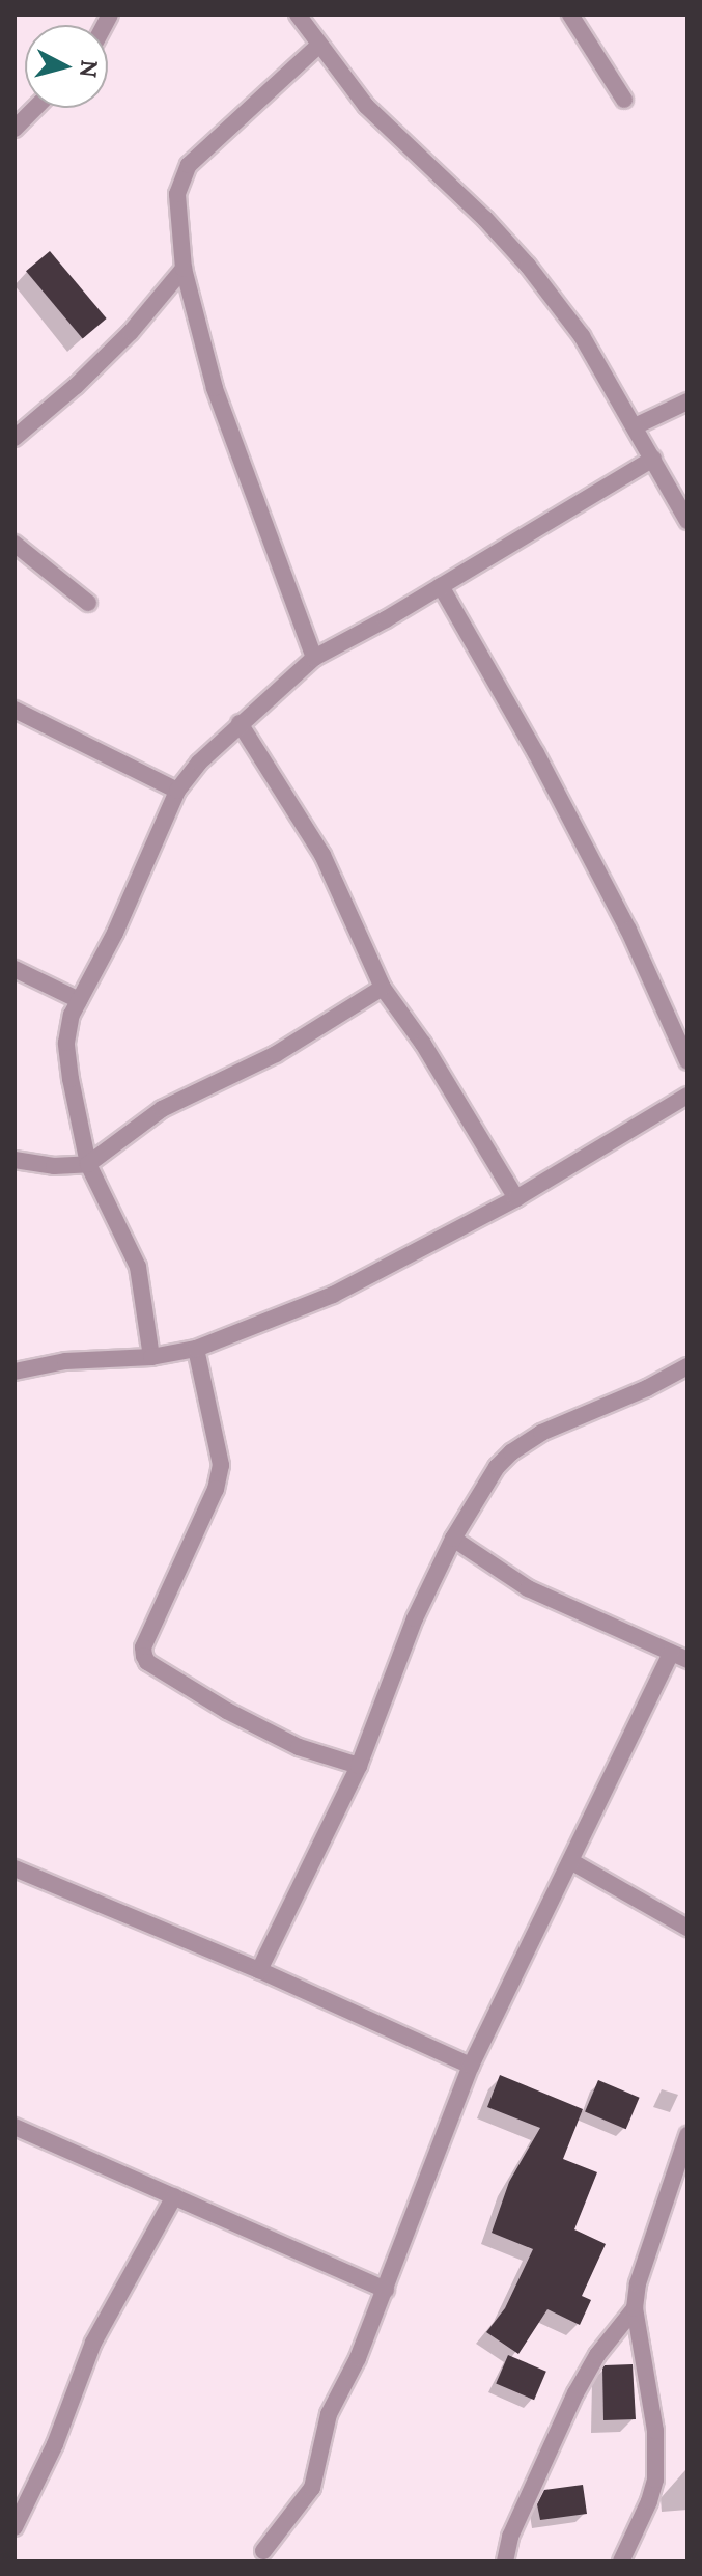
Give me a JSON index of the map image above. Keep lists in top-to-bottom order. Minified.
{"north":"right"}
